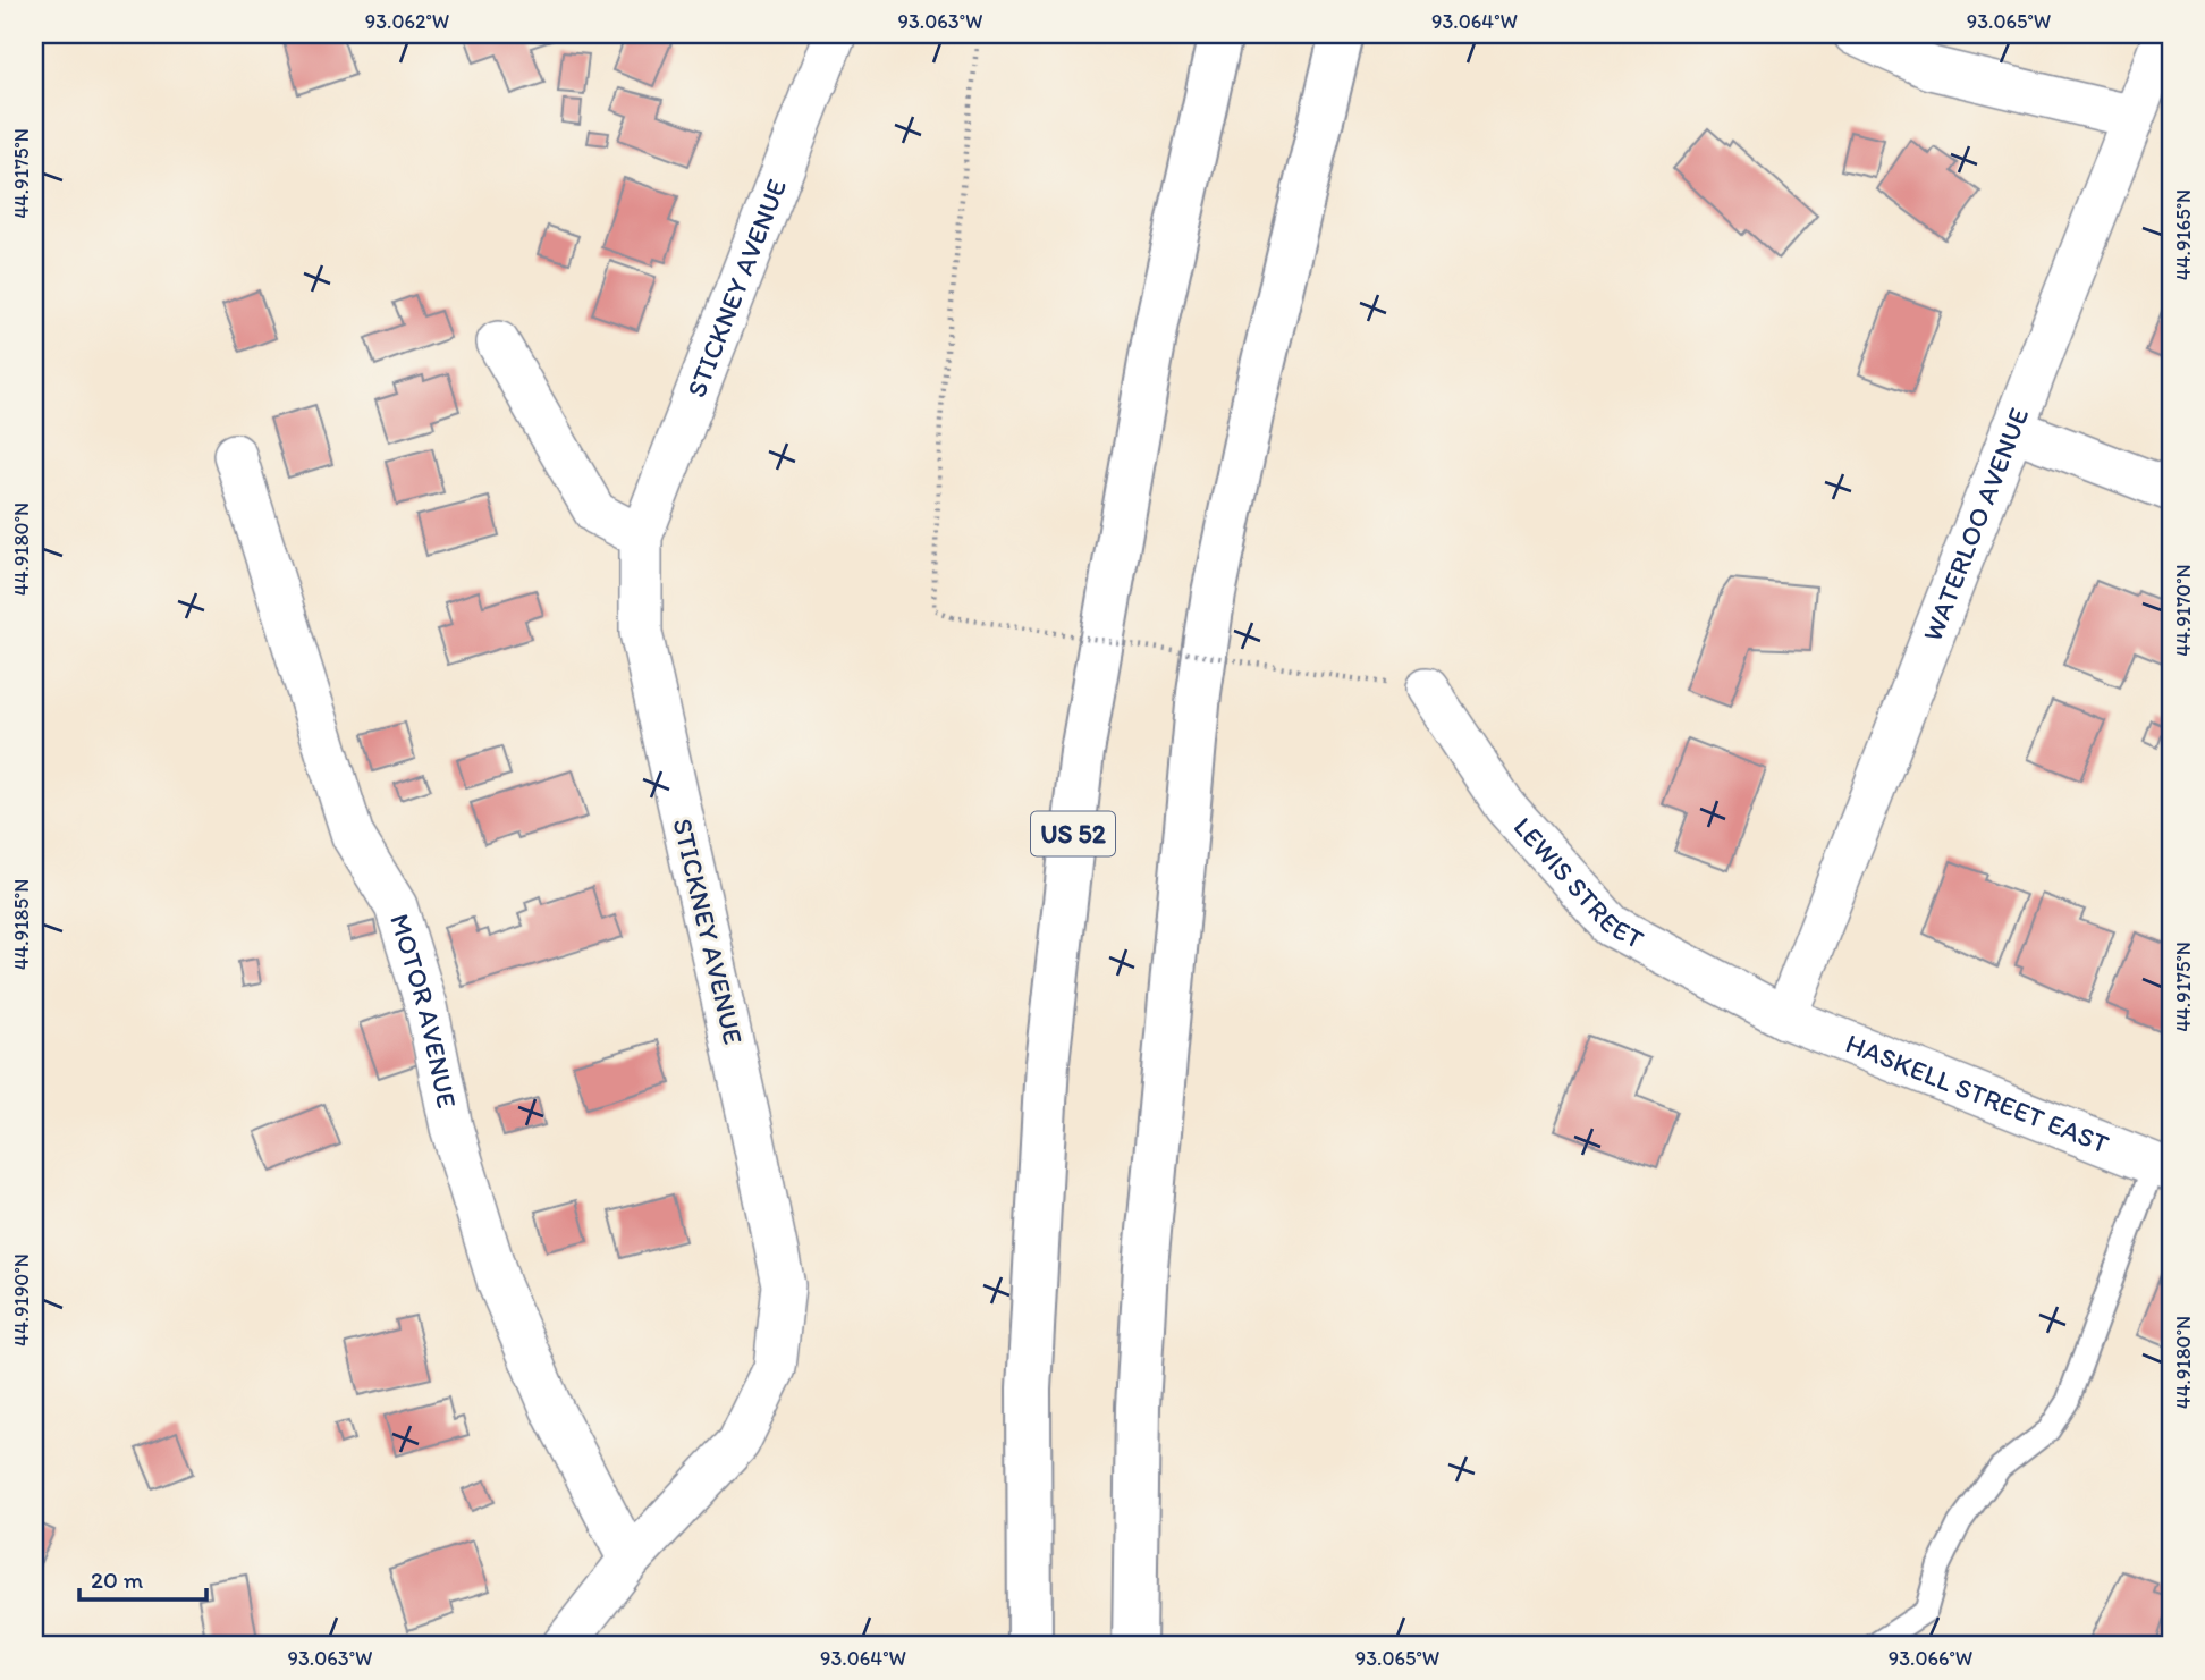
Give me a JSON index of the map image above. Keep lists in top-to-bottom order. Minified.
{"streets":{"highway":["US 52"],"street":["STICKNEY AVENUE","WATERLOO AVENUE","LEWIS STREET","MOTOR AVENUE","HASKELL STREET EAST"]},"crossings":[["STICKNEY AVENUE","MOTOR AVENUE"],["WATERLOO AVENUE","LEWIS STREET"],["WATERLOO AVENUE","HASKELL STREET EAST"],["LEWIS STREET","HASKELL STREET EAST"]],"scale_bar":"20 m","coordinates":["93.062°W","93.063°W","93.064°W","93.065°W","44.9175°N","44.9165°N","44.9180°N","44.9170°N","44.9185°N","44.9190°N","93.066°W"]}
